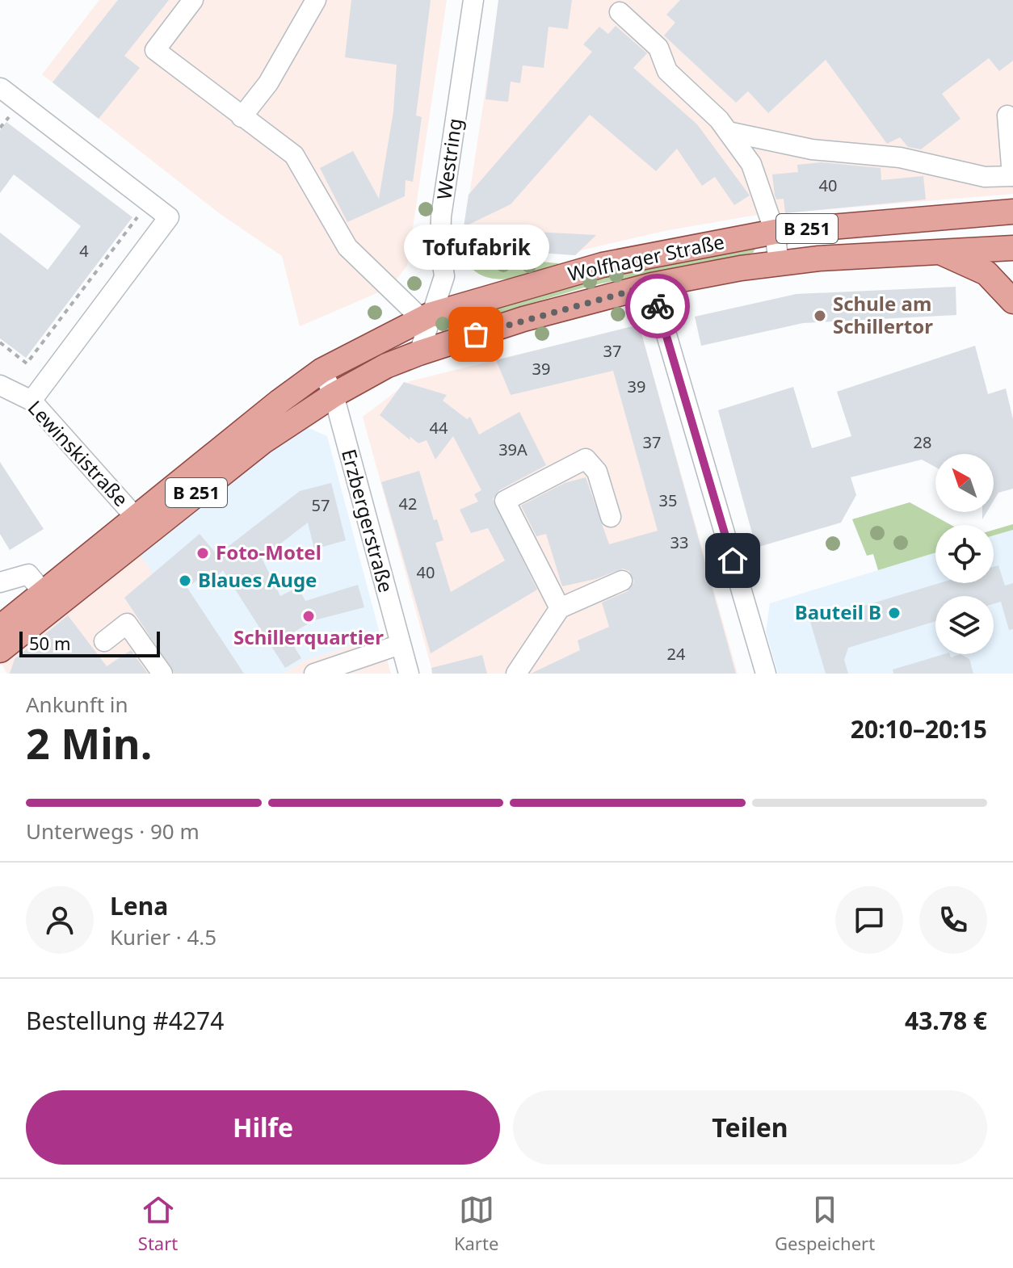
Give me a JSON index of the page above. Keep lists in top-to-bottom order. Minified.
{"streets":{"main road":["B 251","Wolfhager Straße"],"street":["Westring","Lewinskistraße","Erzbergerstraße"]},"crossings":[["Westring","Wolfhager Straße"],["Wolfhager Straße","Lewinskistraße"],["Wolfhager Straße","Erzbergerstraße"]],"places":["Schule am Schillertor","Tofufabrik","Foto-Motel","Blaues Auge","Bauteil B","Schillerquartier"],"house_numbers":["40","4","37","39","39","44","37","28","39A","35","42","57","33","40","24"],"scale_bar":"50 m","north":"top left","page":{"bubble":"Tofufabrik","scale":"50 m","heading":["2 Min.","Ankunft in","20:10–20:15"],"panel":["Lena","Kurier · 4.5","Bestellung #4274","43.78 €"],"bar":"Unterwegs · 90 m","buttons":["Hilfe","Teilen"],"tabs":["Start","Karte","Gespeichert"]}}
